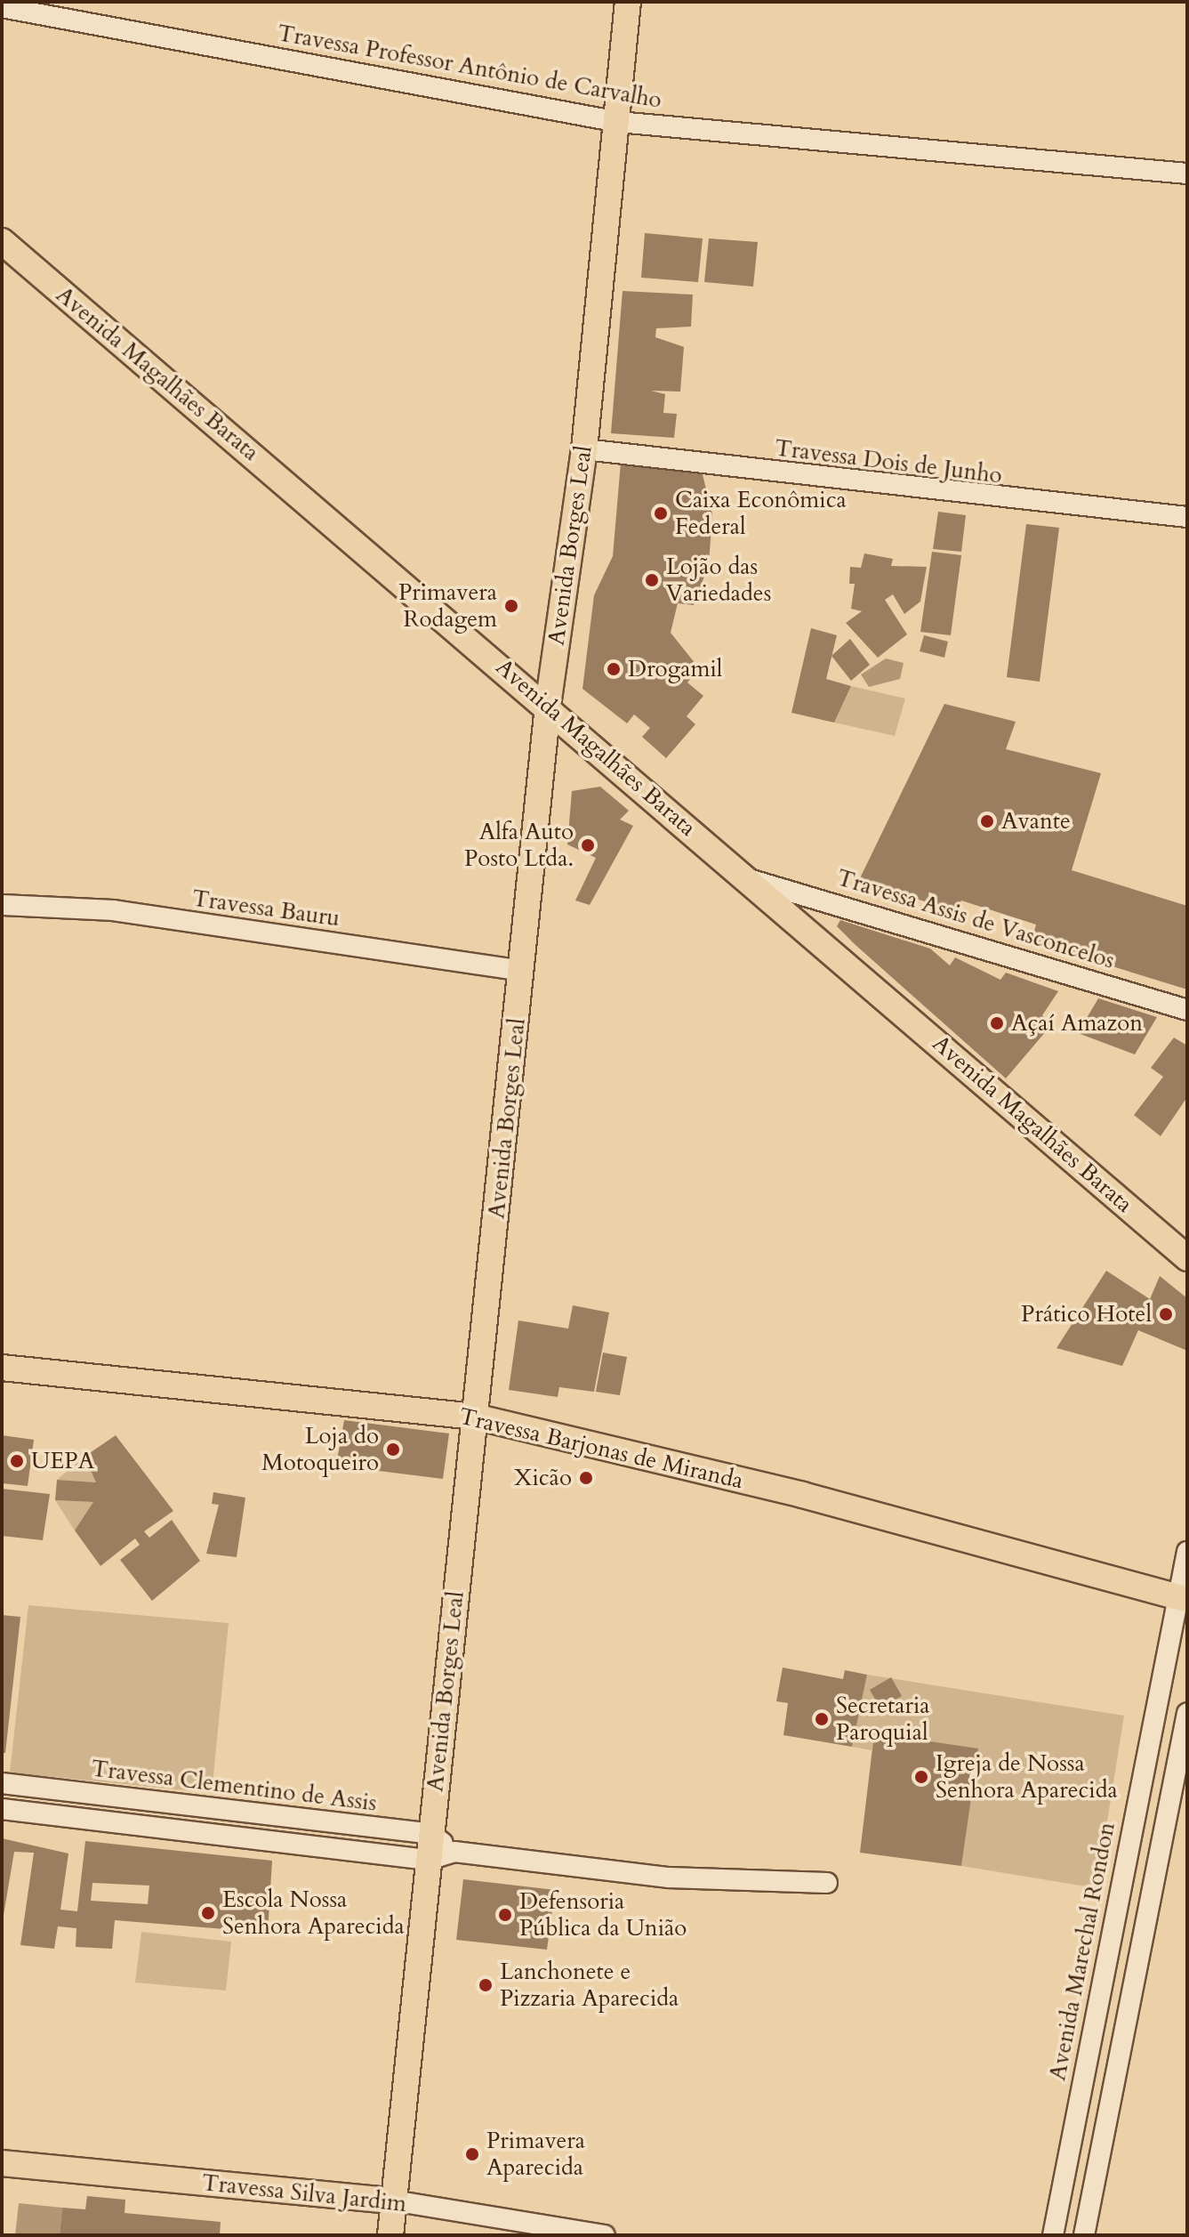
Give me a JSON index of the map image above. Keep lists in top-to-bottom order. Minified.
{"streets":{"main road":["Avenida Magalhães Barata","Avenida Borges Leal","Travessa Barjonas de Miranda","Travessa Silva Jardim"],"street":["Travessa Professor Antônio de Carvalho","Travessa Dois de Junho","Travessa Bauru","Travessa Assis de Vasconcelos","Travessa Clementino de Assis","Avenida Marechal Rondon"]},"crossings":[["Travessa Professor Antônio de Carvalho","Avenida Borges Leal"],["Avenida Magalhães Barata","Avenida Borges Leal"],["Avenida Magalhães Barata","Travessa Assis de Vasconcelos"],["Travessa Dois de Junho","Avenida Borges Leal"],["Avenida Borges Leal","Travessa Bauru"],["Avenida Borges Leal","Travessa Barjonas de Miranda"],["Avenida Borges Leal","Travessa Clementino de Assis"],["Avenida Borges Leal","Travessa Silva Jardim"],["Travessa Barjonas de Miranda","Avenida Marechal Rondon"]],"places":["Caixa Econômica Federal","Lojão das Variedades","Primavera Rodagem","Drogamil","Avante","Alfa Auto Posto Ltda.","Açaí Amazon","Prático Hotel","Loja do Motoqueiro","UEPA","Xicão","Secretaria Paroquial","Igreja de Nossa Senhora Aparecida","Escola Nossa Senhora Aparecida","Defensoria Pública da União","Lanchonete e Pizzaria Aparecida","Primavera Aparecida"]}
